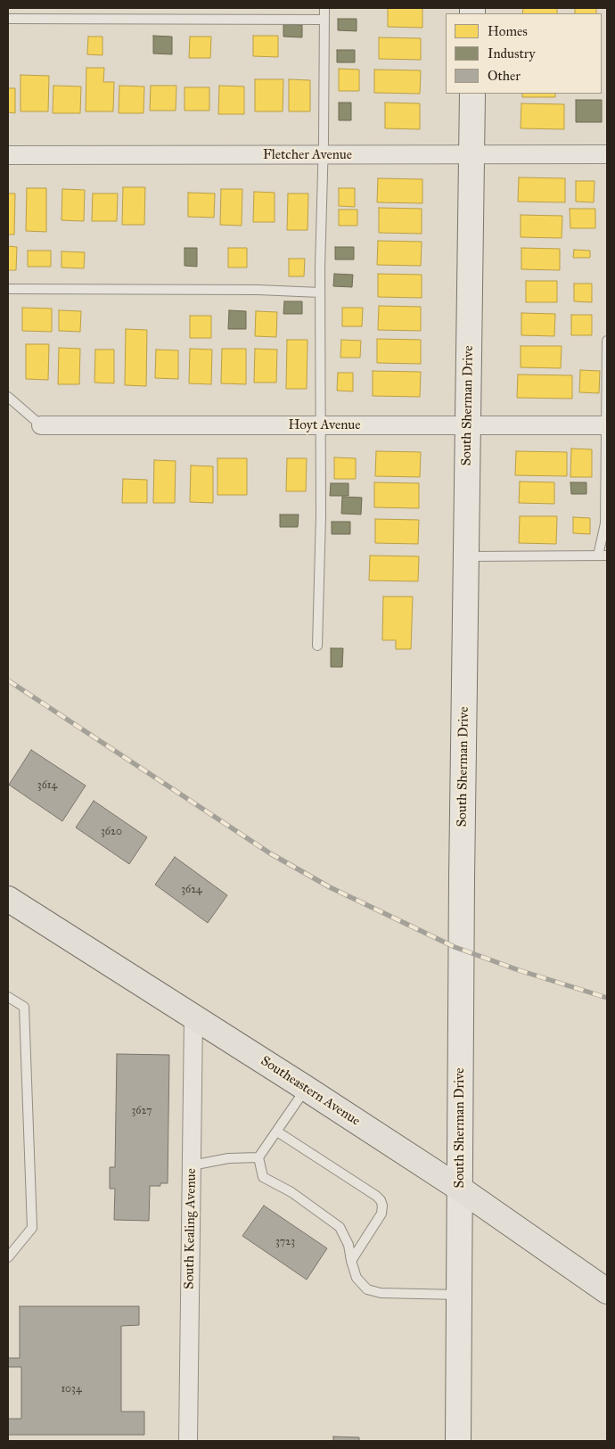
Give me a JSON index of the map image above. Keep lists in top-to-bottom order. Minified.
{"streets":{"main road":["South Sherman Drive","Southeastern Avenue"],"street":["Fletcher Avenue","Hoyt Avenue","South Kealing Avenue"]},"crossings":[["Fletcher Avenue","South Sherman Drive"],["South Sherman Drive","Hoyt Avenue"],["South Sherman Drive","Southeastern Avenue"],["Southeastern Avenue","South Kealing Avenue"]],"house_numbers":["3614","3620","3624","3627","3723","1034"],"legend":["Homes","Industry","Other"]}
